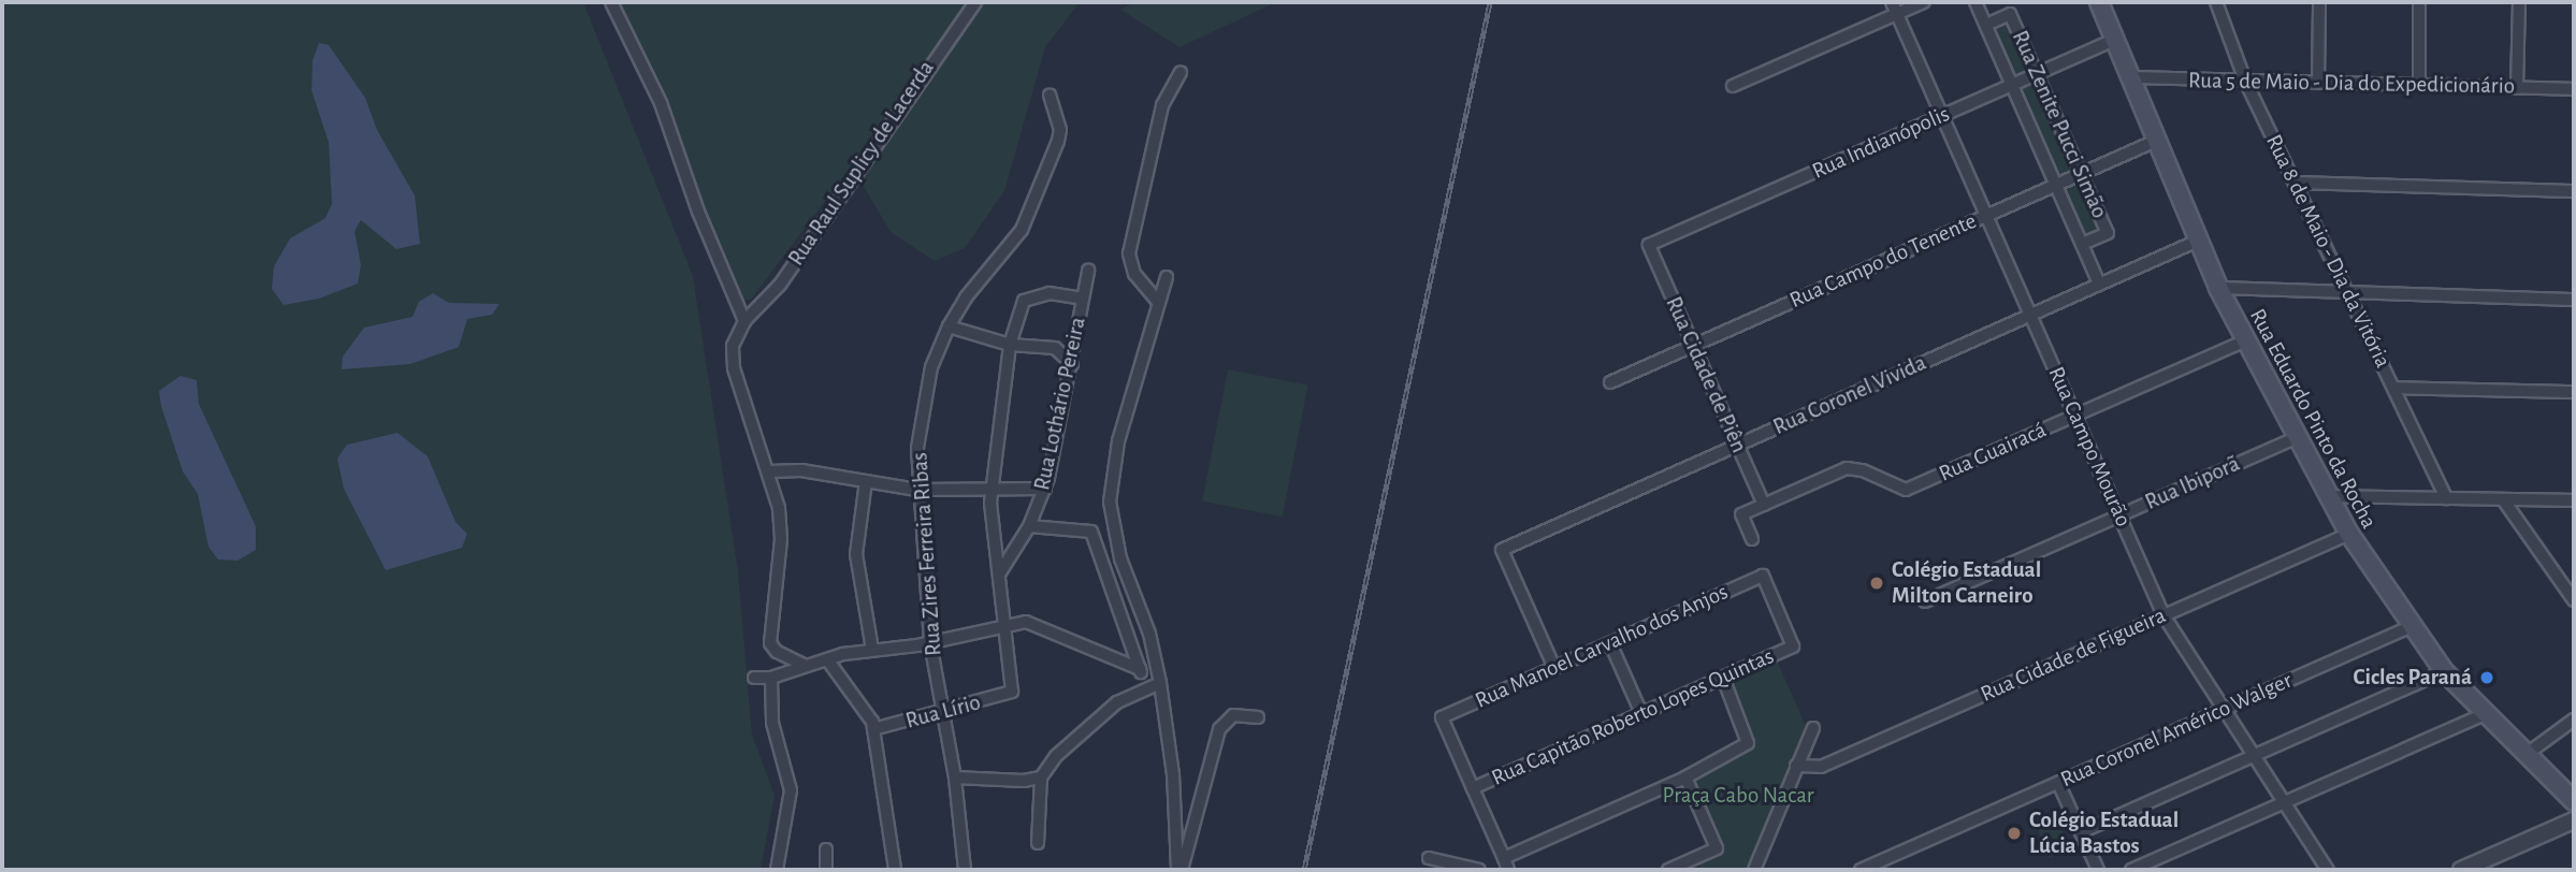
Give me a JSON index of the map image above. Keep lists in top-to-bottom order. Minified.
{"streets":{"main road":["Rua Eduardo Pinto da Rocha"],"street":["Rua 5 de Maio - Dia do Expedicionário","Rua Zenite Pucci Simão","Rua Indianópolis","Rua Raul Suplicy de Lacerda","Rua 8 de Maio - Dia da Vitória","Rua Campo do Tenente","Rua Cidade de Piên","Rua Coronel Vivida","Rua Lothário Pereira","Rua Campo Mourão","Rua Guairacá","Rua Ibiporã","Rua Zires Ferreira Ribas","Rua Manoel Carvalho dos Anjos","Rua Cidade de Figueira","Rua Lírio","Rua Capitão Roberto Lopes Quintas","Rua Coronel Américo Walger"]},"crossings":[["Rua 5 de Maio - Dia do Expedicionário","Rua 8 de Maio - Dia da Vitória"],["Rua 5 de Maio - Dia do Expedicionário","Rua Eduardo Pinto da Rocha"],["Rua Zenite Pucci Simão","Rua Indianópolis"],["Rua Zenite Pucci Simão","Rua Campo do Tenente"],["Rua Zenite Pucci Simão","Rua Coronel Vivida"],["Rua Indianópolis","Rua Cidade de Piên"],["Rua Indianópolis","Rua Eduardo Pinto da Rocha"],["Rua Indianópolis","Rua Campo Mourão"],["Rua Campo do Tenente","Rua Cidade de Piên"],["Rua Campo do Tenente","Rua Eduardo Pinto da Rocha"],["Rua Campo do Tenente","Rua Campo Mourão"],["Rua Cidade de Piên","Rua Coronel Vivida"],["Rua Cidade de Piên","Rua Guairacá"],["Rua Coronel Vivida","Rua Eduardo Pinto da Rocha"],["Rua Coronel Vivida","Rua Campo Mourão"],["Rua Coronel Vivida","Rua Manoel Carvalho dos Anjos"],["Rua Eduardo Pinto da Rocha","Rua Guairacá"],["Rua Eduardo Pinto da Rocha","Rua Ibiporã"],["Rua Eduardo Pinto da Rocha","Rua Cidade de Figueira"],["Rua Eduardo Pinto da Rocha","Rua Coronel Américo Walger"],["Rua Campo Mourão","Rua Guairacá"],["Rua Campo Mourão","Rua Ibiporã"],["Rua Campo Mourão","Rua Cidade de Figueira"],["Rua Campo Mourão","Rua Coronel Américo Walger"],["Rua Zires Ferreira Ribas","Rua Lírio"],["Rua Manoel Carvalho dos Anjos","Rua Capitão Roberto Lopes Quintas"]],"parks":["Praça Cabo Nacar"],"places":["Colégio Estadual Milton Carneiro","Cicles Paraná","Colégio Estadual Lúcia Bastos"]}
